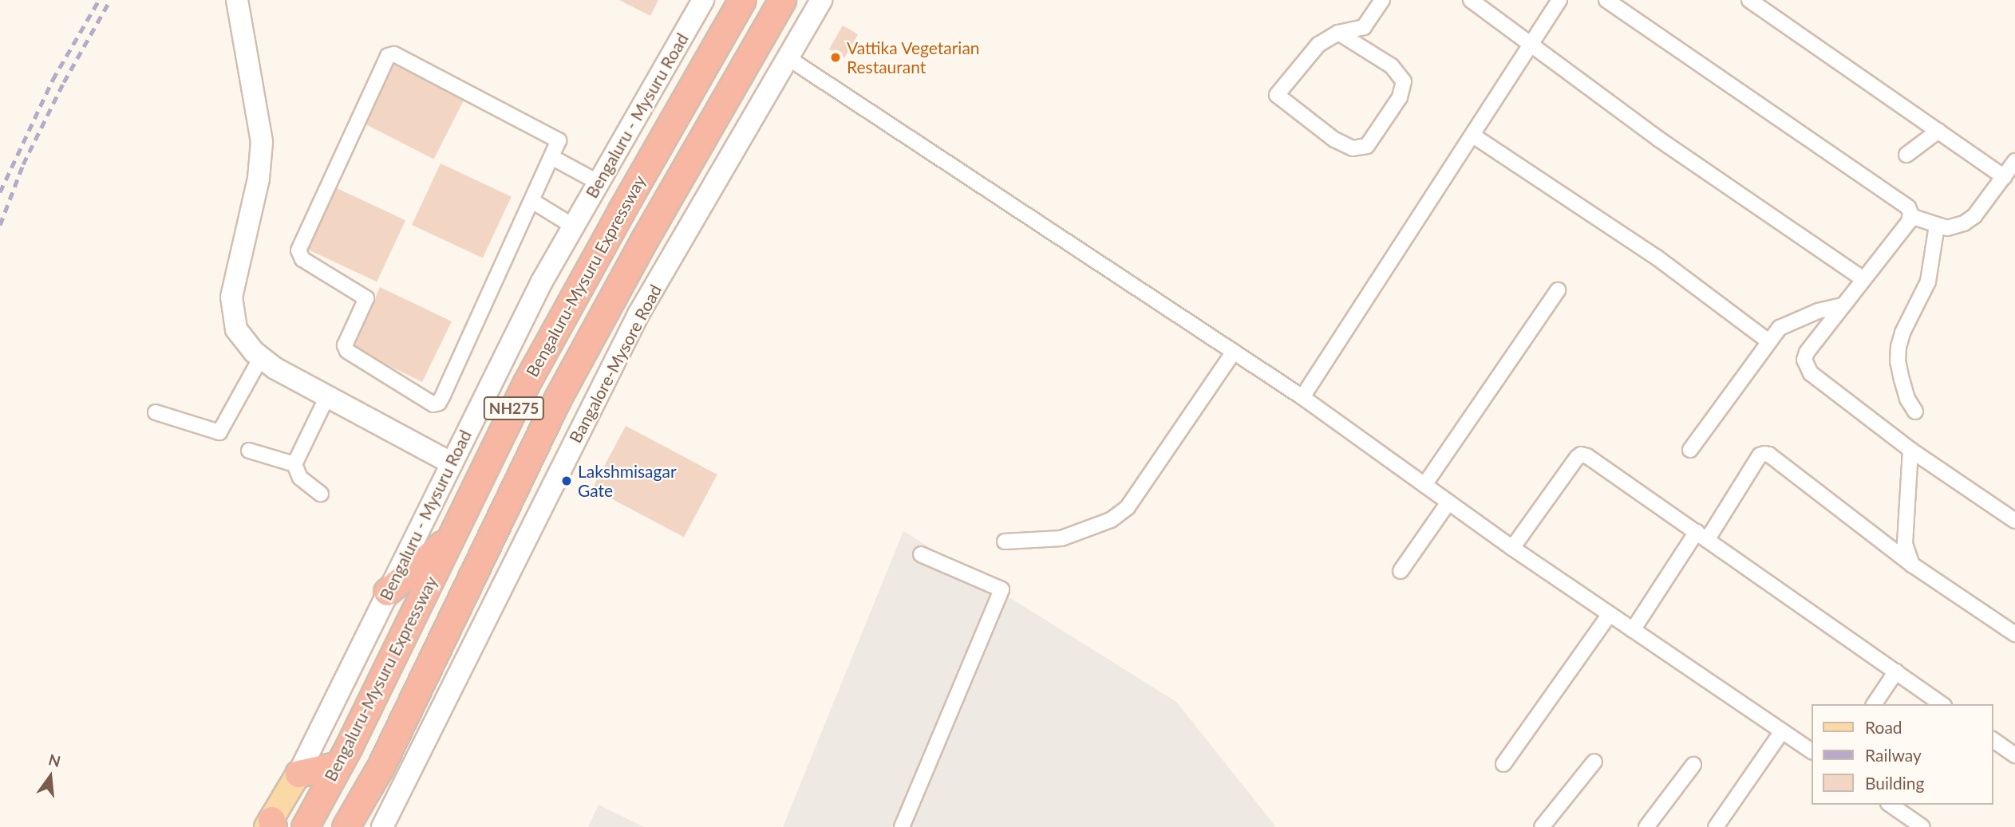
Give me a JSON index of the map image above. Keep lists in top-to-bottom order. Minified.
{"streets":{"highway":["Bengaluru-Mysuru Expressway","NH275"],"main road":["Bengaluru - Mysuru Road"],"street":["Bangalore-Mysore Road"]},"places":["Vattika Vegetarian Restaurant","Lakshmisagar Gate"],"legend":["Road","Railway","Building"],"north":"top"}
